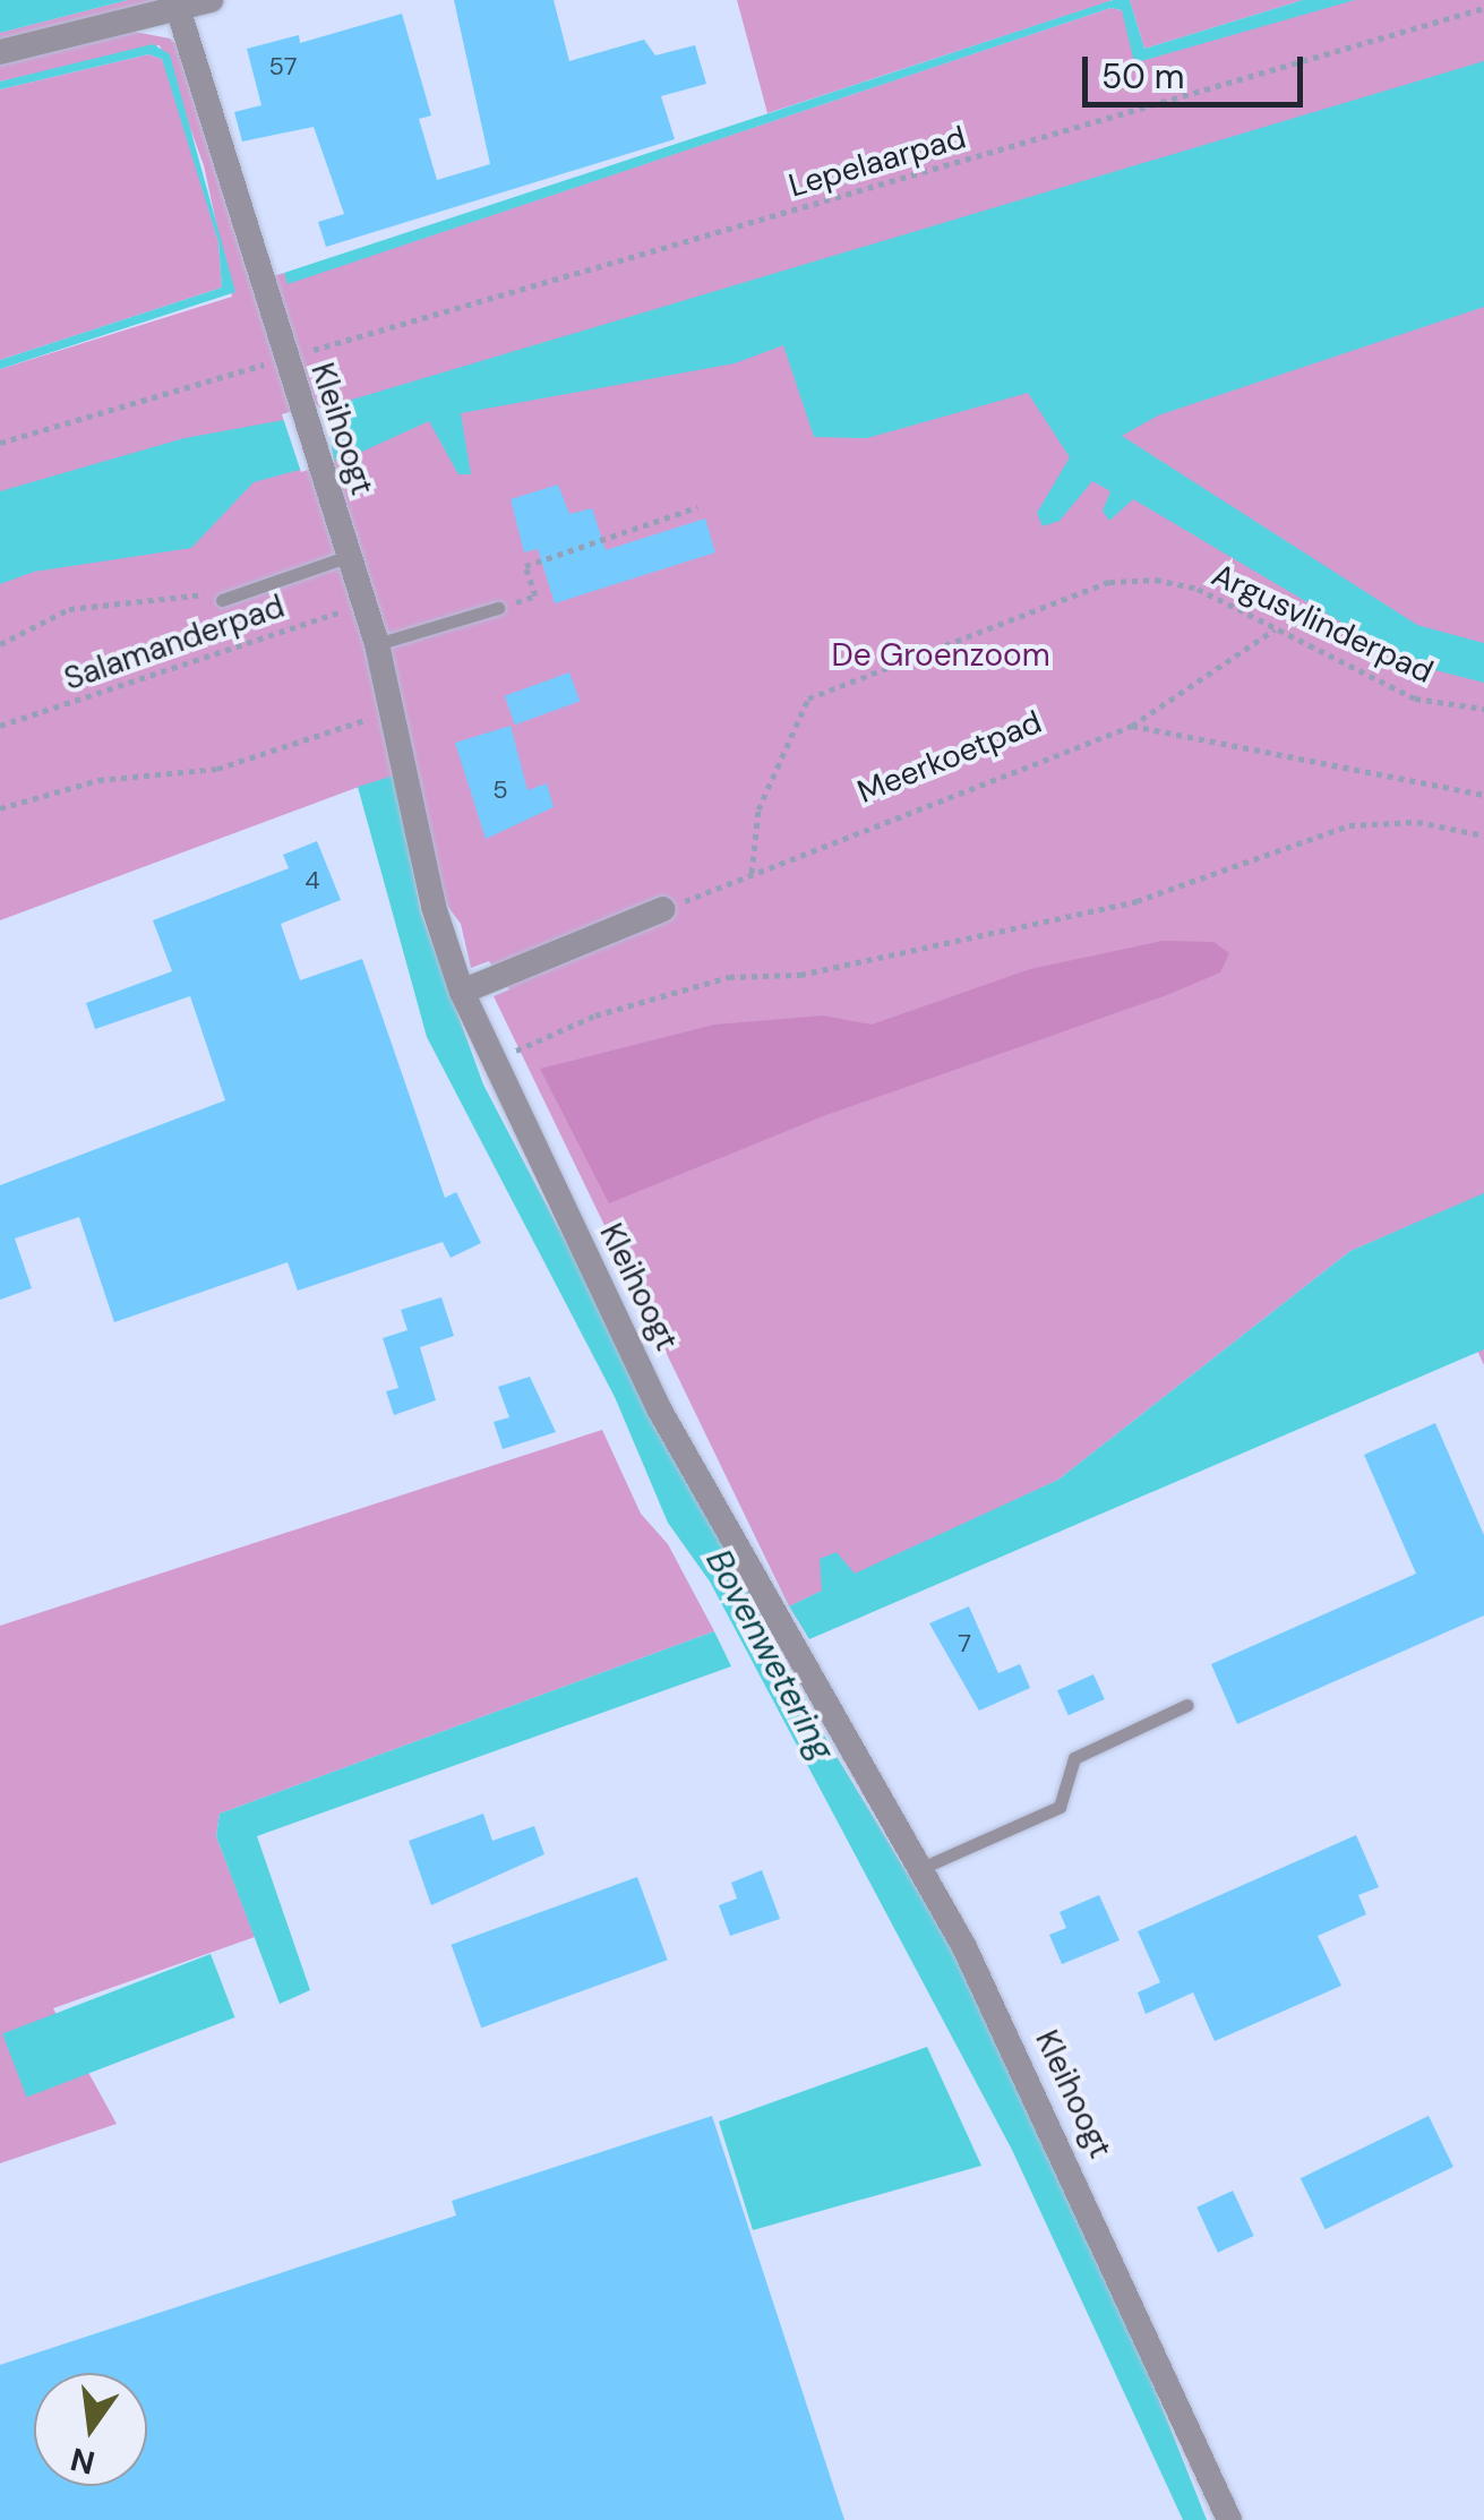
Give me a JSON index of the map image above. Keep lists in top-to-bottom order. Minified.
{"streets":{"street":["Kleihoogt"],"path":["Lepelaarpad","Argusvlinderpad","Salamanderpad","Meerkoetpad"]},"crossings":[["Lepelaarpad","Kleihoogt"],["Kleihoogt","Salamanderpad"],["Argusvlinderpad","Meerkoetpad"]],"water":["Bovenwetering"],"parks":["De Groenzoom"],"house_numbers":["57","5","4","7"],"scale_bar":"50 m","north":"bottom"}
